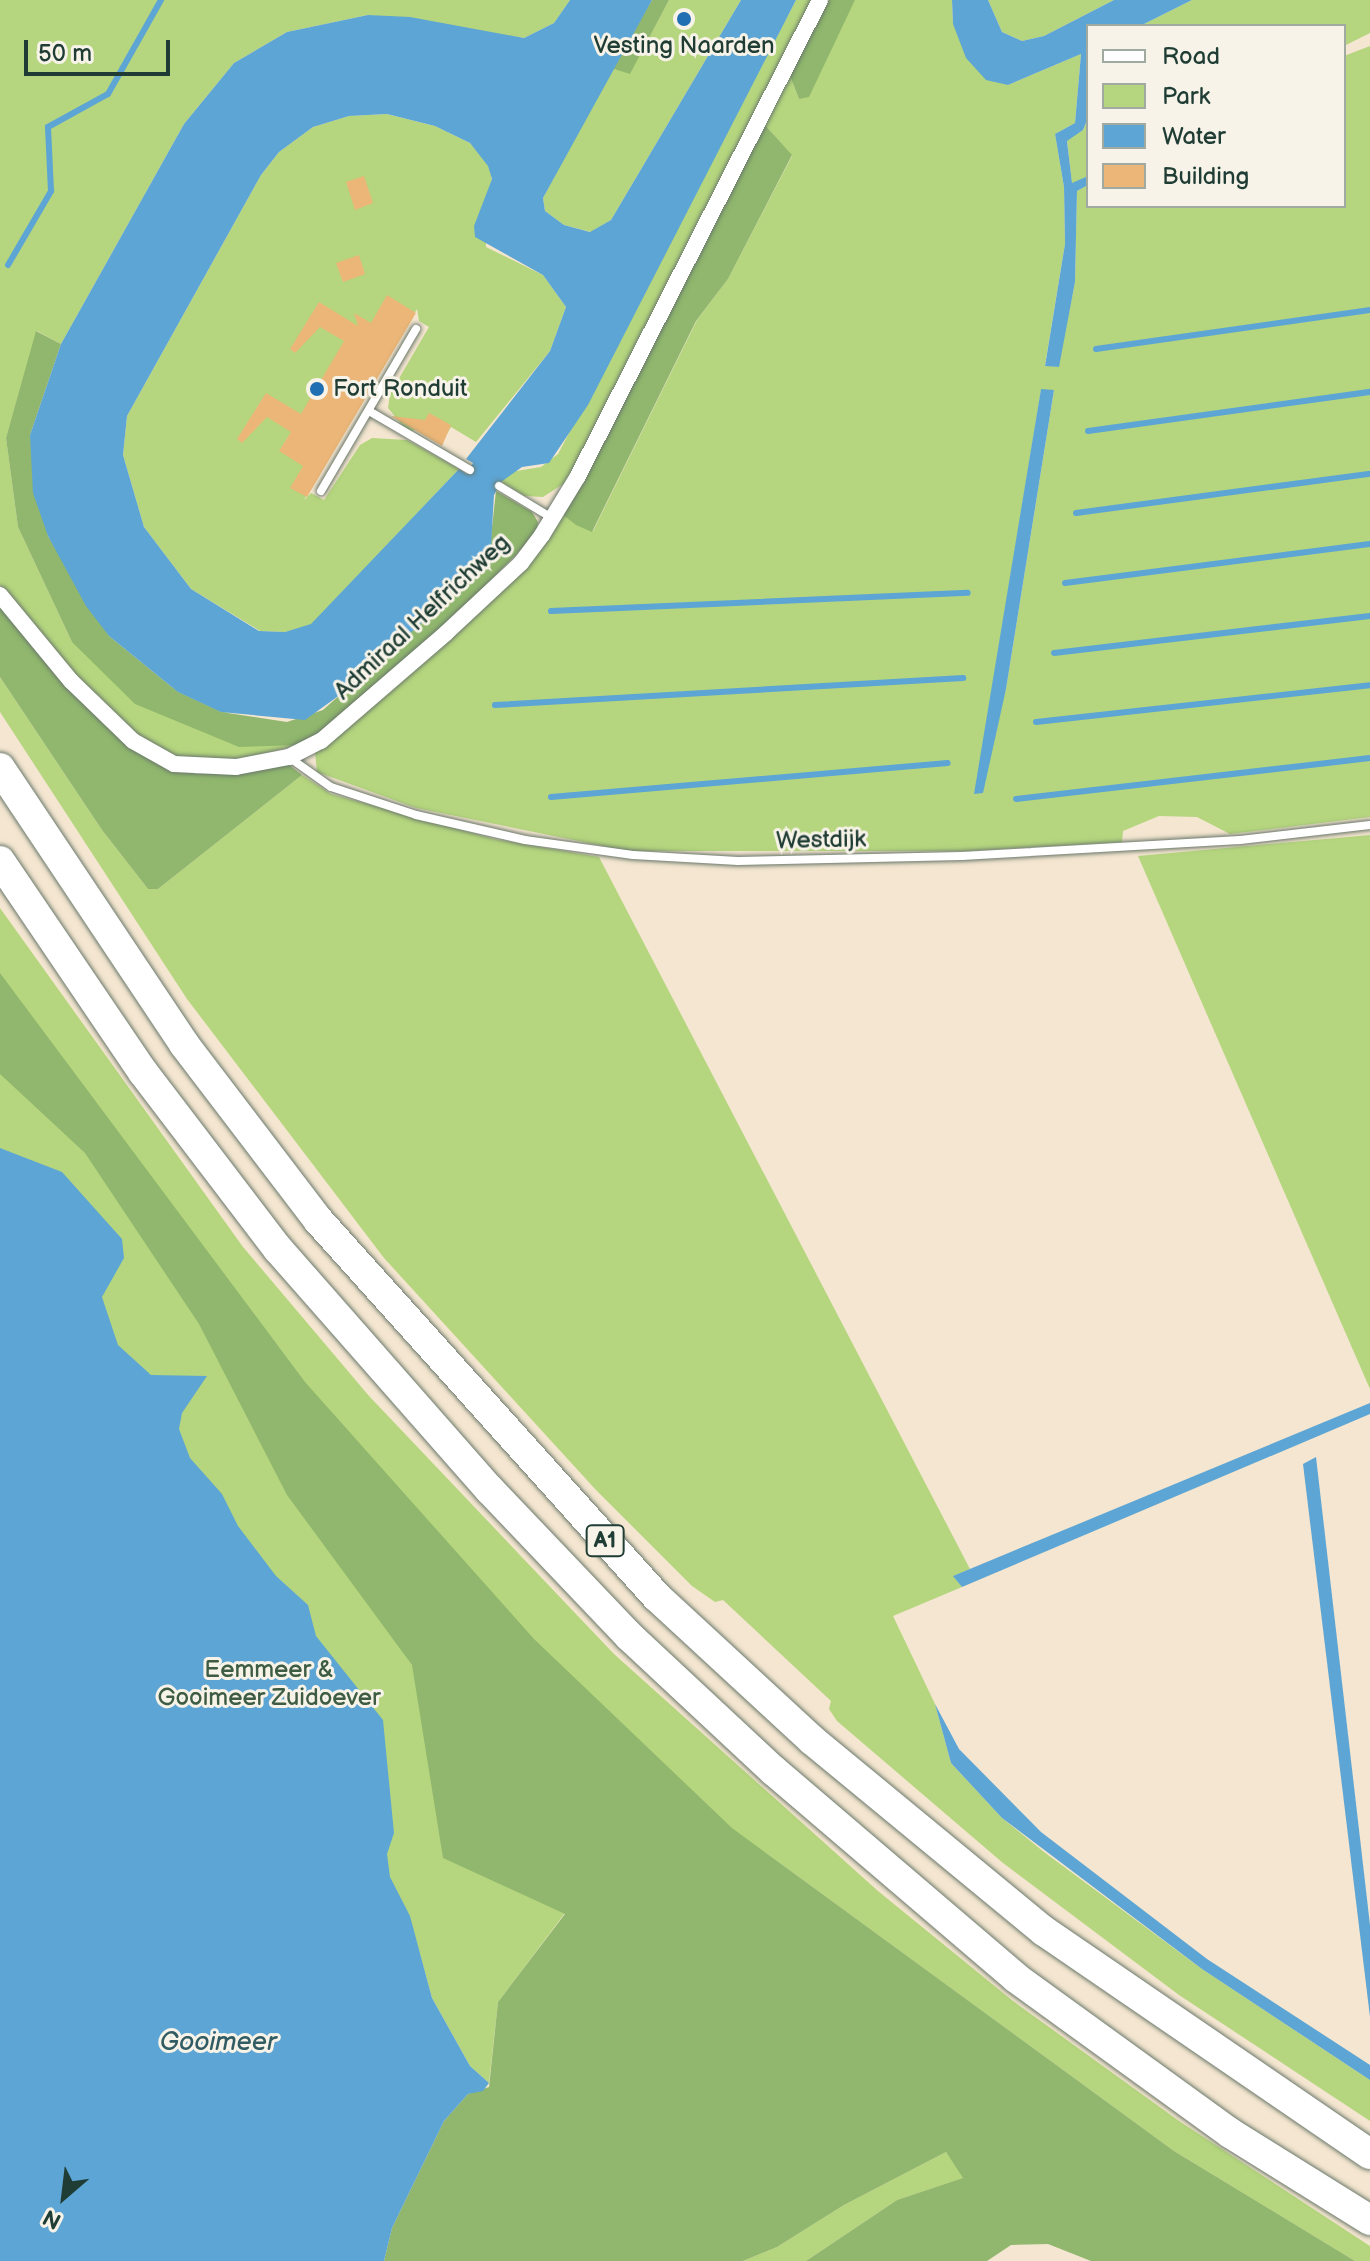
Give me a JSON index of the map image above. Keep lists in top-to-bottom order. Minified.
{"streets":{"highway":["A1"],"street":["Admiraal Helfrichweg"],"lane":["Westdijk"]},"crossings":[["Admiraal Helfrichweg","Westdijk"]],"water":["Gooimeer"],"parks":["Eemmeer & Gooimeer Zuidoever"],"places":["Vesting Naarden","Fort Ronduit"],"legend":["Road","Park","Water","Building"],"scale_bar":"50 m","north":"bottom left"}
